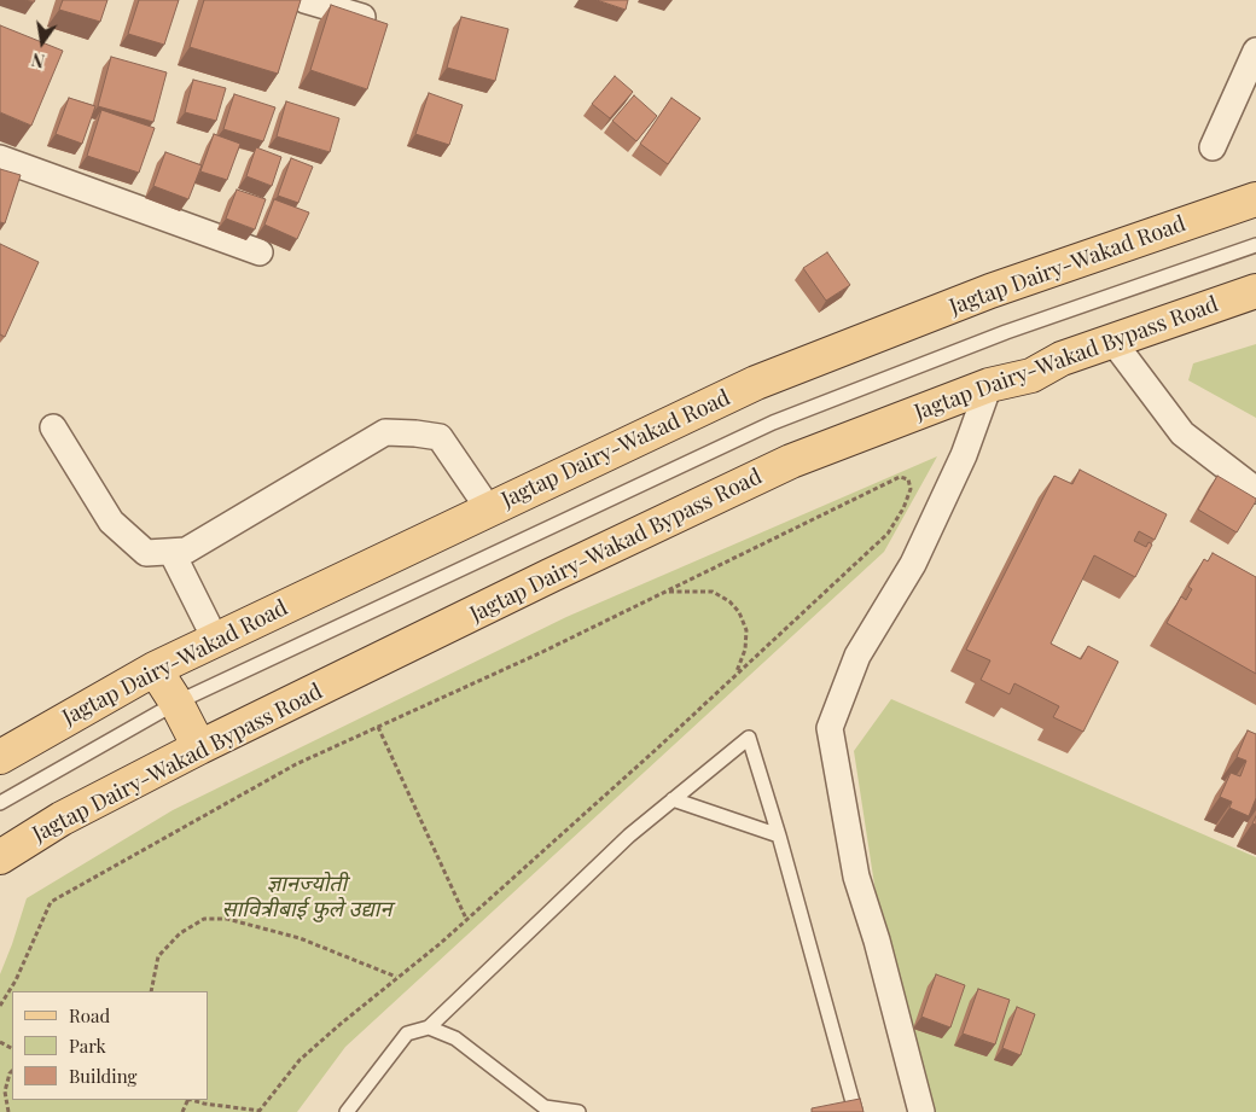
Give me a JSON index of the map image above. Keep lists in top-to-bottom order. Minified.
{"streets":{"main road":["Jagtap Dairy-Wakad Road","Jagtap Dairy-Wakad Bypass Road"]},"parks":["ज्ञानज्योती सावित्रीबाई फुले उद्यान"],"legend":["Road","Park","Building"],"north":"bottom"}
